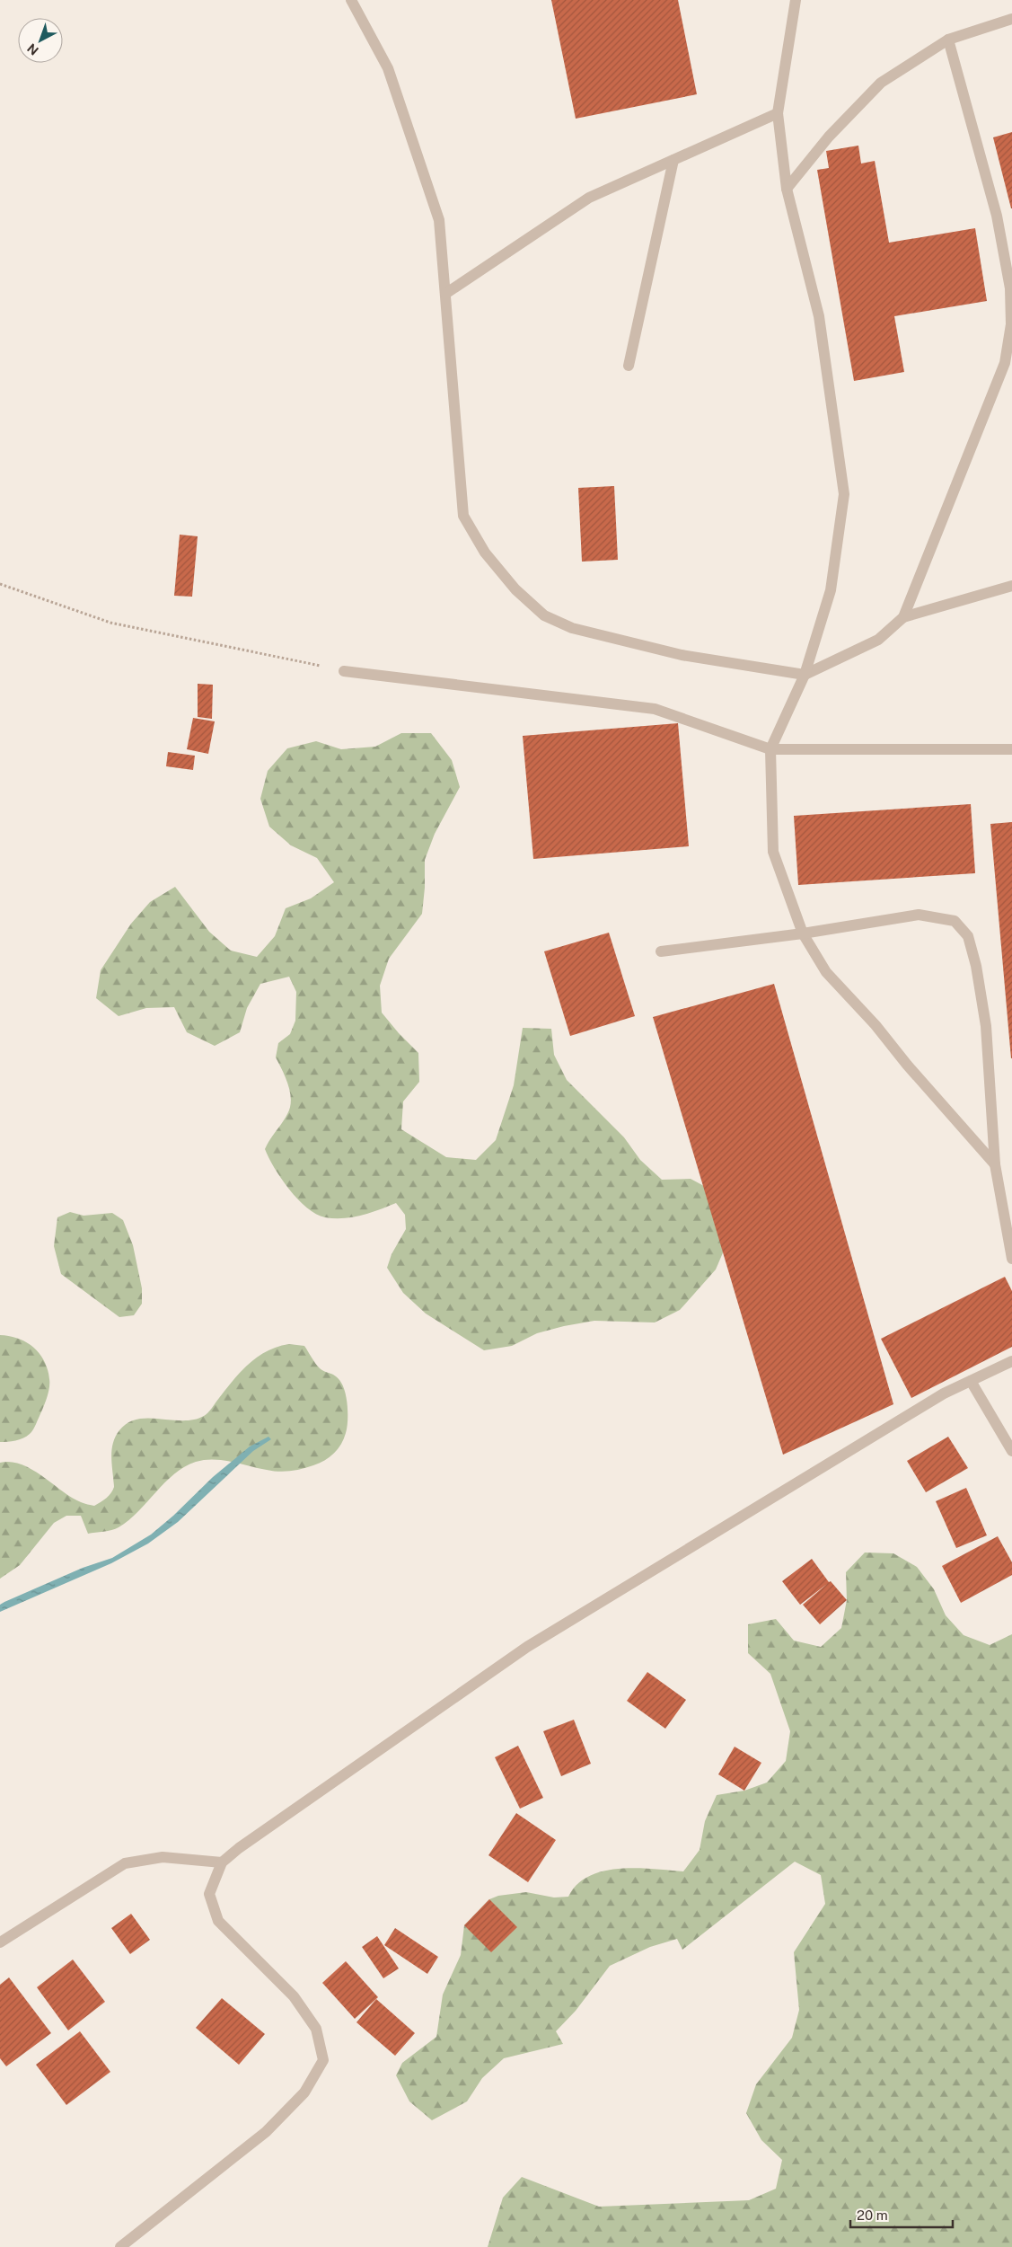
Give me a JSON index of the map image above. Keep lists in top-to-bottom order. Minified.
{"scale_bar":"20 m","north":"bottom left"}
